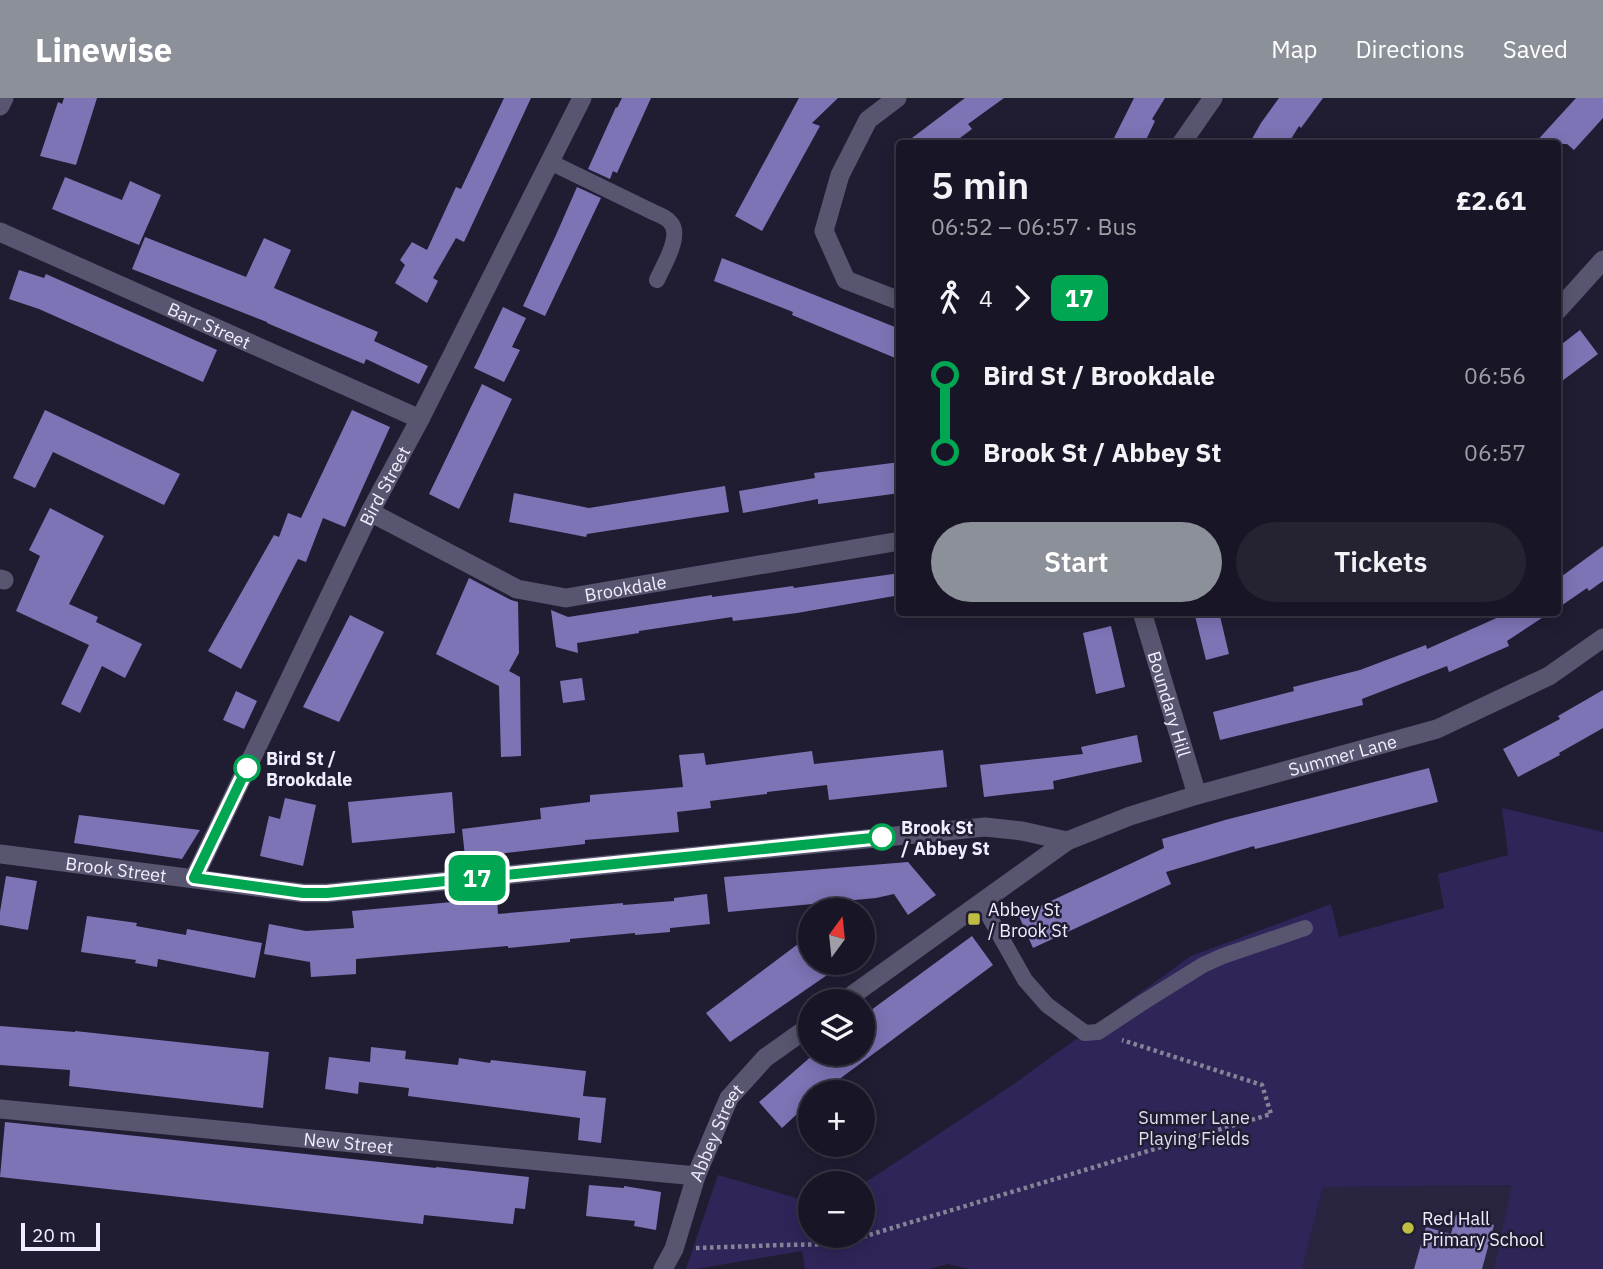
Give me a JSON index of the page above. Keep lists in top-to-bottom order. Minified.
{"streets":{"street":["Barr Street","Bird Street","Brookdale","Boundary Hill","Summer Lane","Brook Street","Abbey Street","New Street"]},"crossings":[["Barr Street","Bird Street"],["Bird Street","Brookdale"],["Bird Street","Brook Street"],["Boundary Hill","Summer Lane"],["Summer Lane","Brook Street"],["Abbey Street","New Street"]],"parks":["Summer Lane Playing Fields"],"places":{"other":["Bird St / Brookdale","Brook St / Abbey St","Red Hall Primary School"],"transit":["Abbey St / Brook St"]},"lines":["bus line 17"],"scale_bar":"20 m","north":"top","page":{"header":"Linewise","nav":["Map","Directions","Saved"],"on_map":"17","heading":["5 min","06:52 – 06:57 · Bus","£2.61"],"legs":["4","17"],"list":[{"name":"Bird St / Brookdale","value":"06:56"},{"name":"Brook St / Abbey St","value":"06:57"}],"buttons":["Start","Tickets"],"map_buttons":["+","−"],"scale":"20 m"}}
